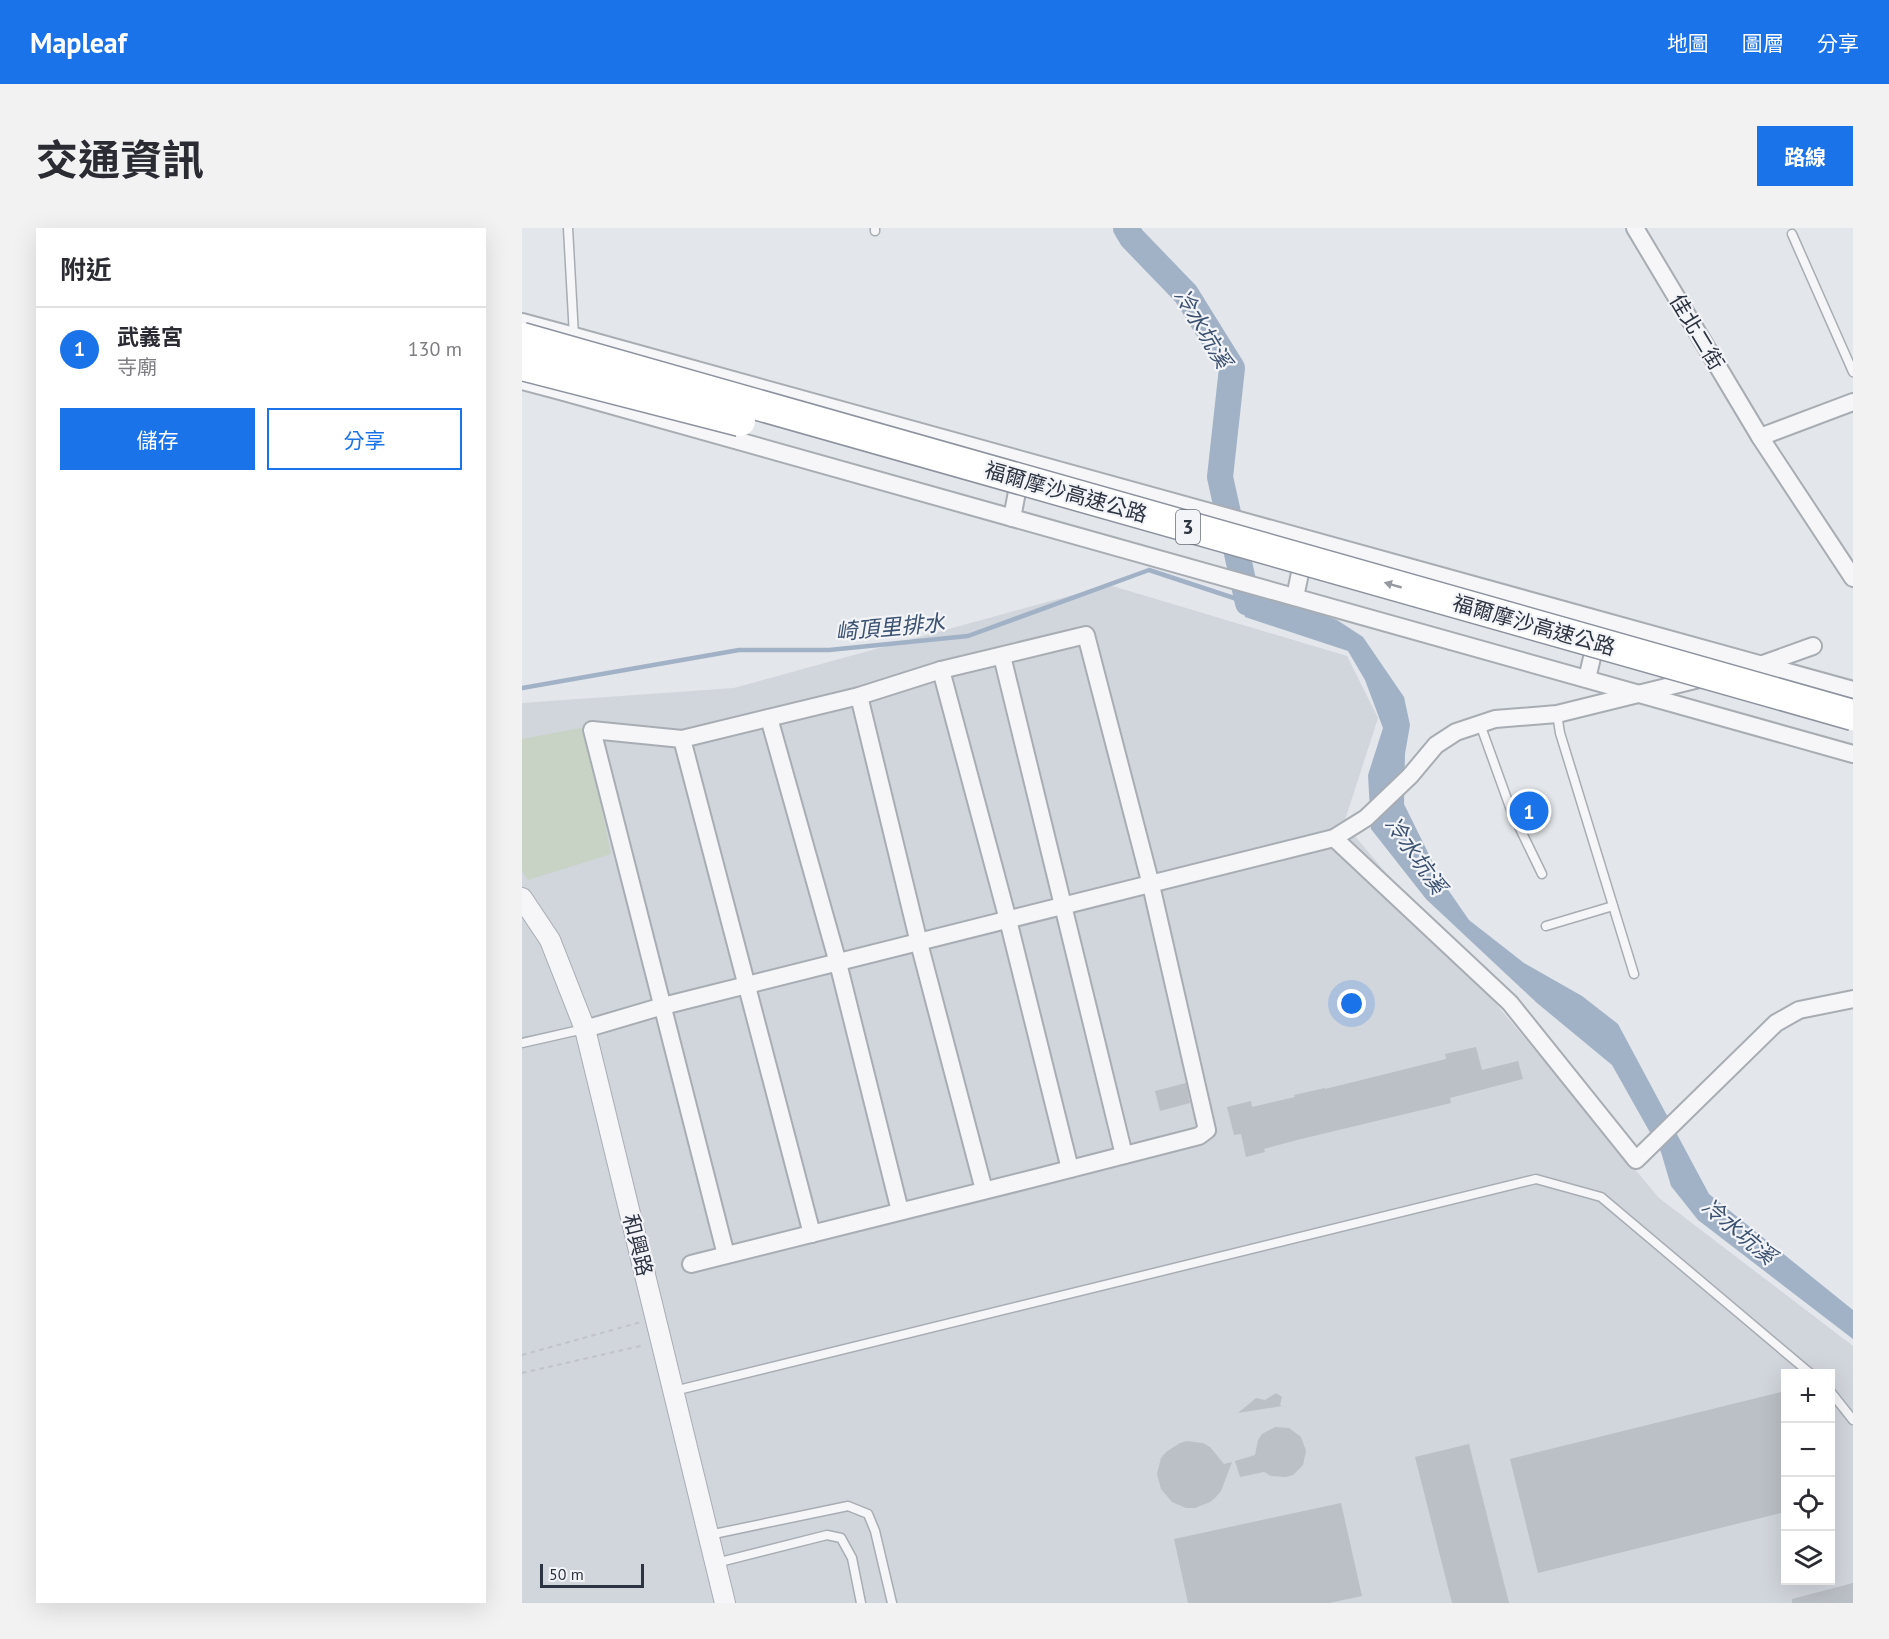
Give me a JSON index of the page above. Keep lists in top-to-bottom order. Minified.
{"streets":{"highway":["福爾摩沙高速公路","3"],"street":["佳北二街","和興路"]},"water":["冷水坑溪","崎頂里排水"],"scale_bar":"50 m","page":{"header":"Mapleaf","nav":["地圖","圖層","分享"],"title":"交通資訊","buttons":["路線",["儲存","分享"]],"heading":"附近","list":[{"mark":"1","name":"武義宮","note":"寺廟","value":"130 m"}],"pins":"1","map_buttons":["+","−"],"scale":"50 m"}}
